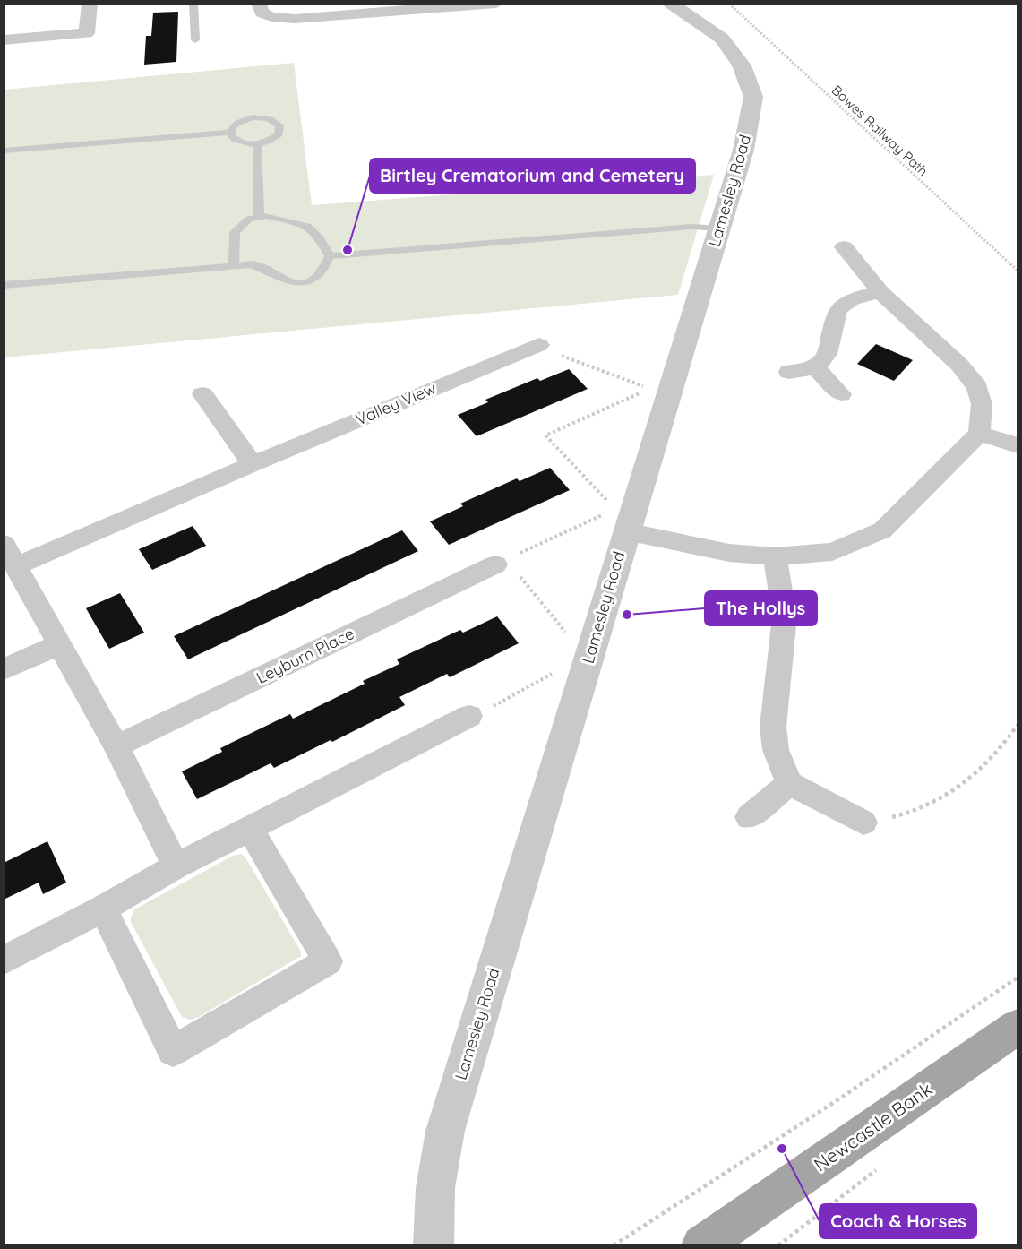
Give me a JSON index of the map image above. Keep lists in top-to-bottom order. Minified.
{"streets":{"main road":["Newcastle Bank"],"street":["Lamesley Road","Valley View","Leyburn Place"],"path":["Bowes Railway Path"]},"places":["Birtley Crematorium and Cemetery","The Hollys","Coach & Horses"]}
